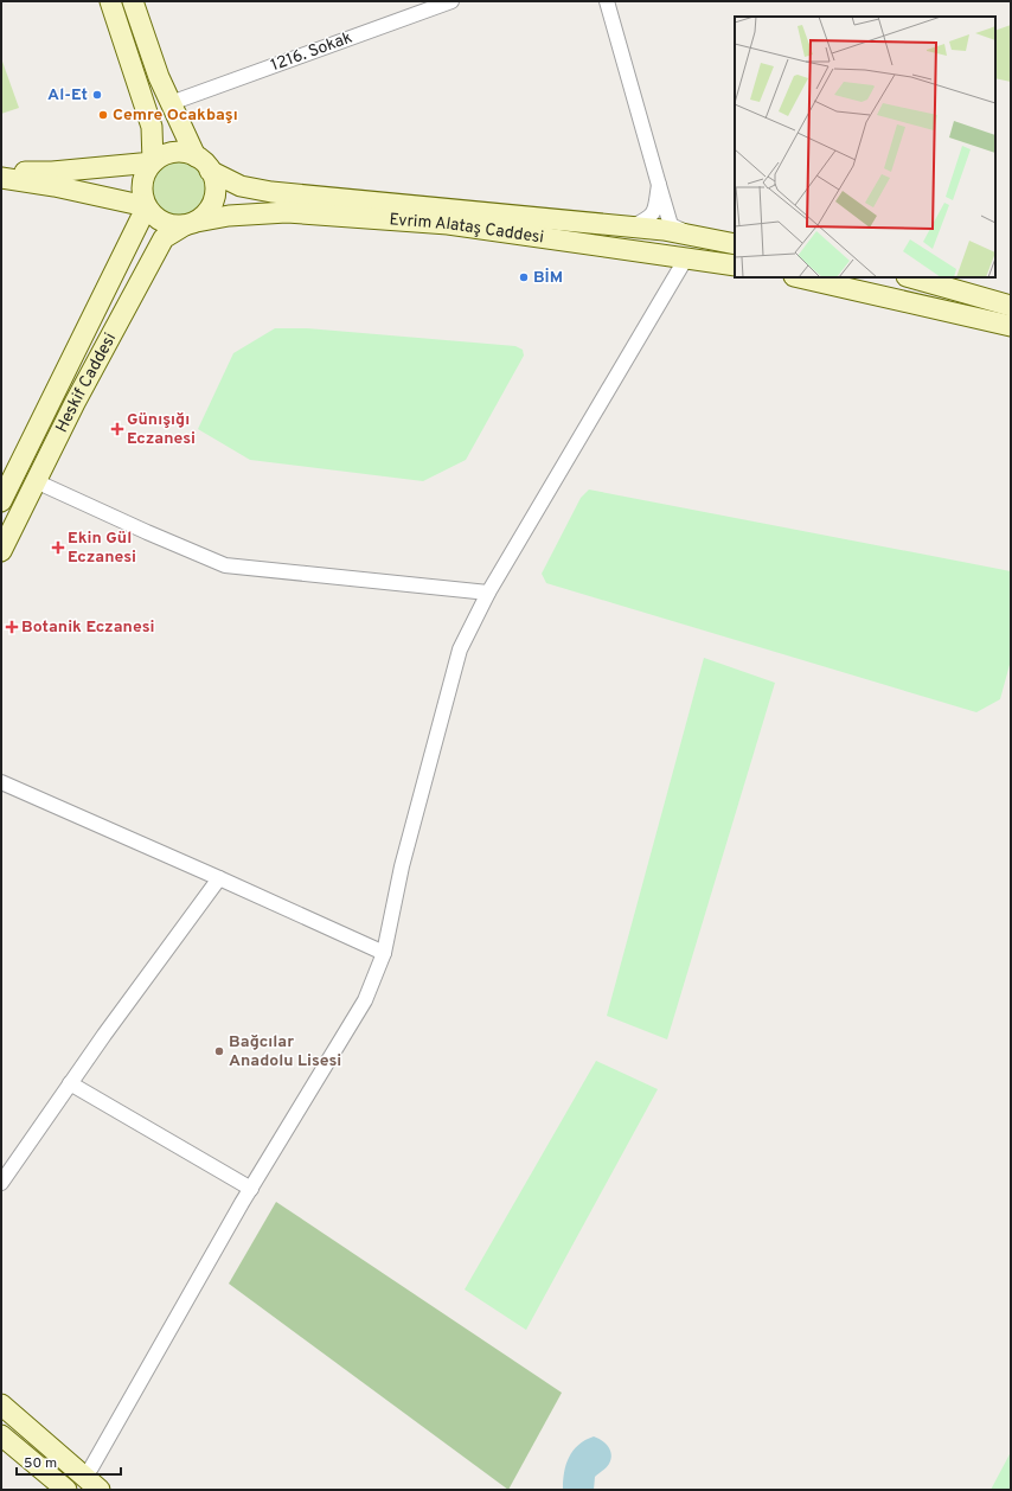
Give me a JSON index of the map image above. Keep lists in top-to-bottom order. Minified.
{"streets":{"main road":["Evrim Alataş Caddesi","Heskif Caddesi"],"street":["1216. Sokak"]},"crossings":[["Evrim Alataş Caddesi","Heskif Caddesi"]],"places":{"other":["Al-Et","Cemre Ocakbaşı","BİM","Bağcılar Anadolu Lisesi"],"health":["Günışığı Eczanesi","Ekin Gül Eczanesi","Botanik Eczanesi"]},"scale_bar":"50 m"}
